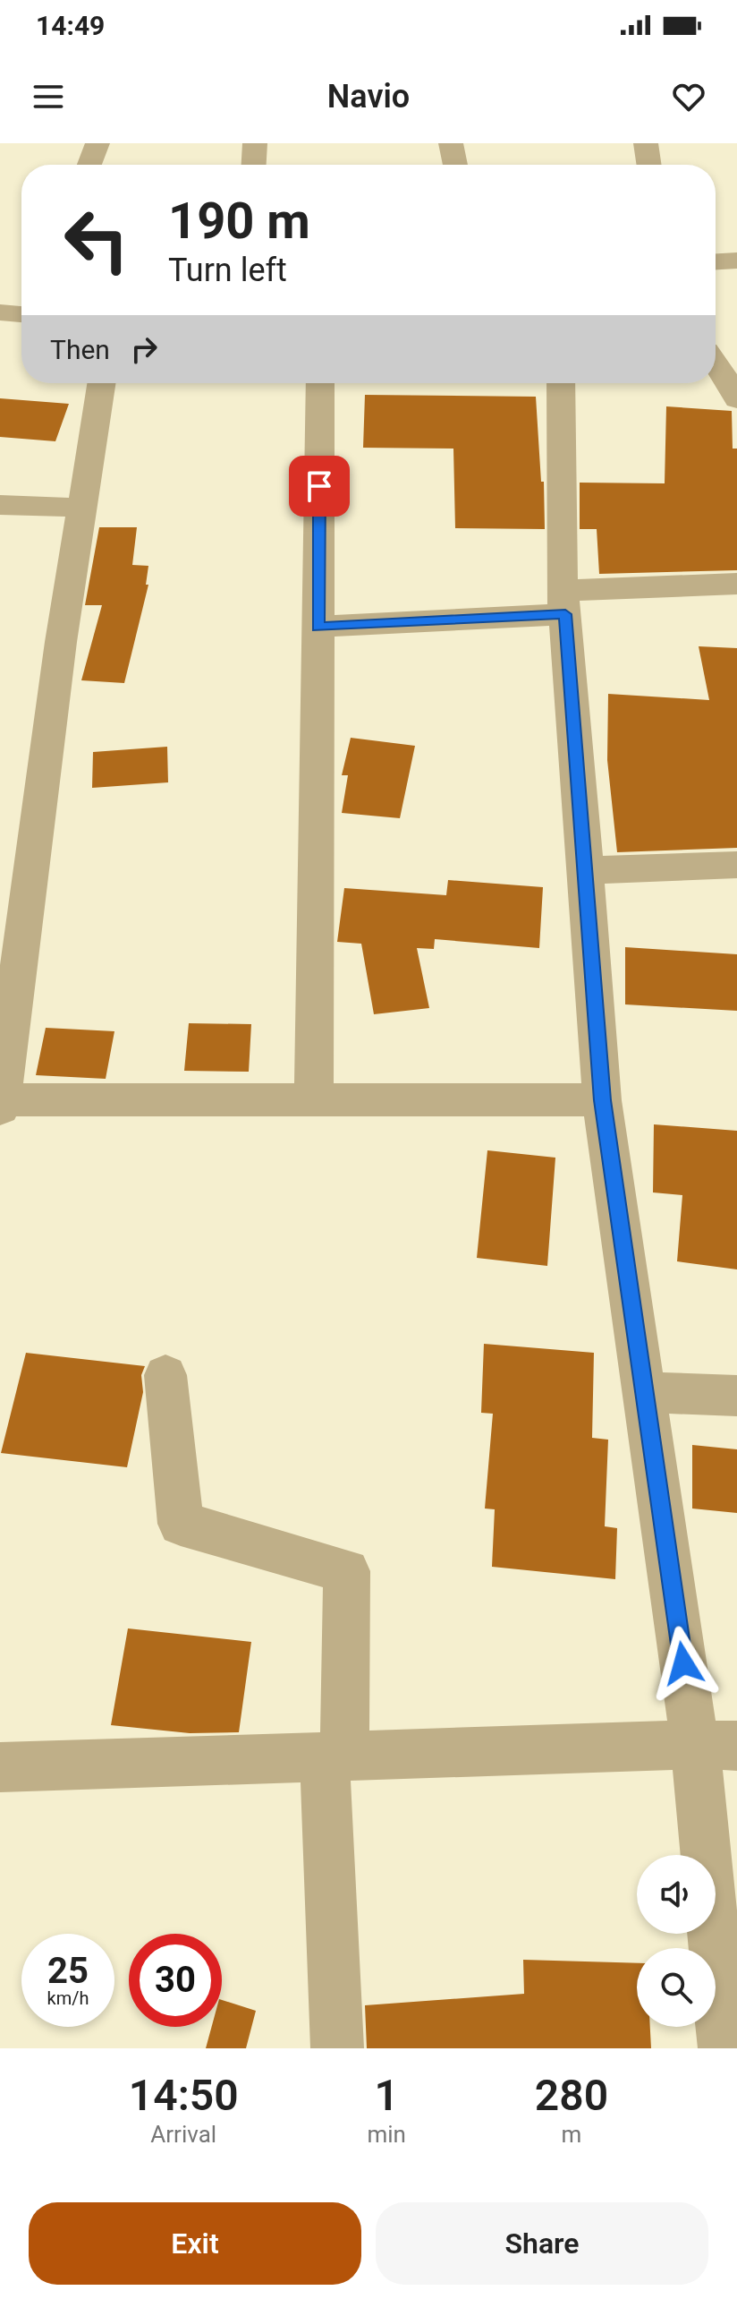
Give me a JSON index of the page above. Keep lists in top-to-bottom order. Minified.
{"page":{"status":"14:49","header":"Navio","turn":["190 m","Turn left"],"then":"Then","speed":"25 km/h","limit":"30","eta":["14:50","Arrival","1","min","280","m"],"buttons":["Exit","Share"]}}
